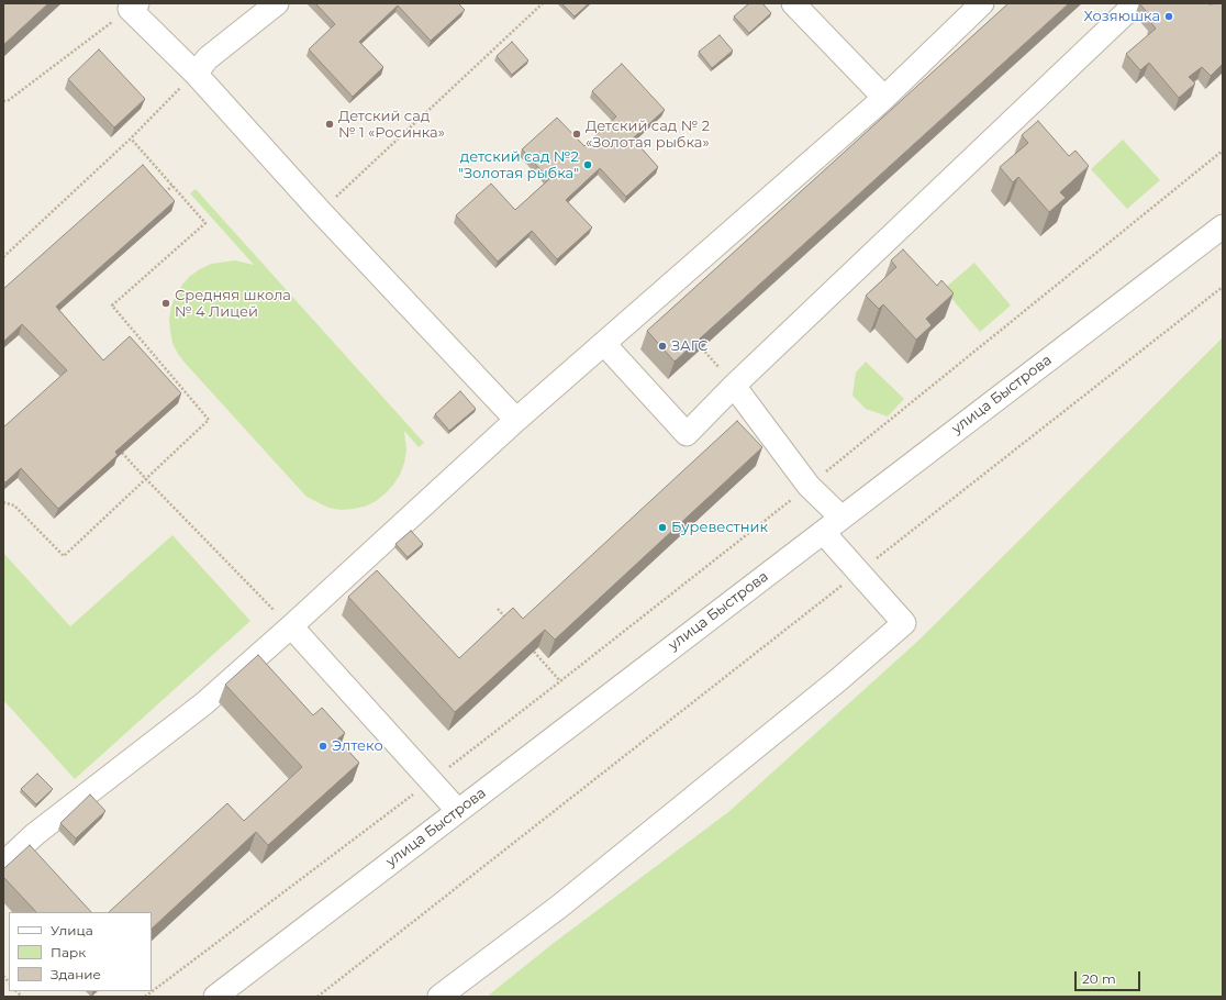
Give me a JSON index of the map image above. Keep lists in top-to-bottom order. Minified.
{"streets":{"street":["улица Быстрова"]},"places":["Хозяюшка","Детский сад № 1 «Росинка»","Детский сад № 2 «Золотая рыбка»","детский сад №2 \"Золотая рыбка\"","Средняя школа № 4 Лицей","ЗАГС","Буревестник","Элтеко"],"legend":["Улица","Парк","Здание"],"scale_bar":"20 m"}
